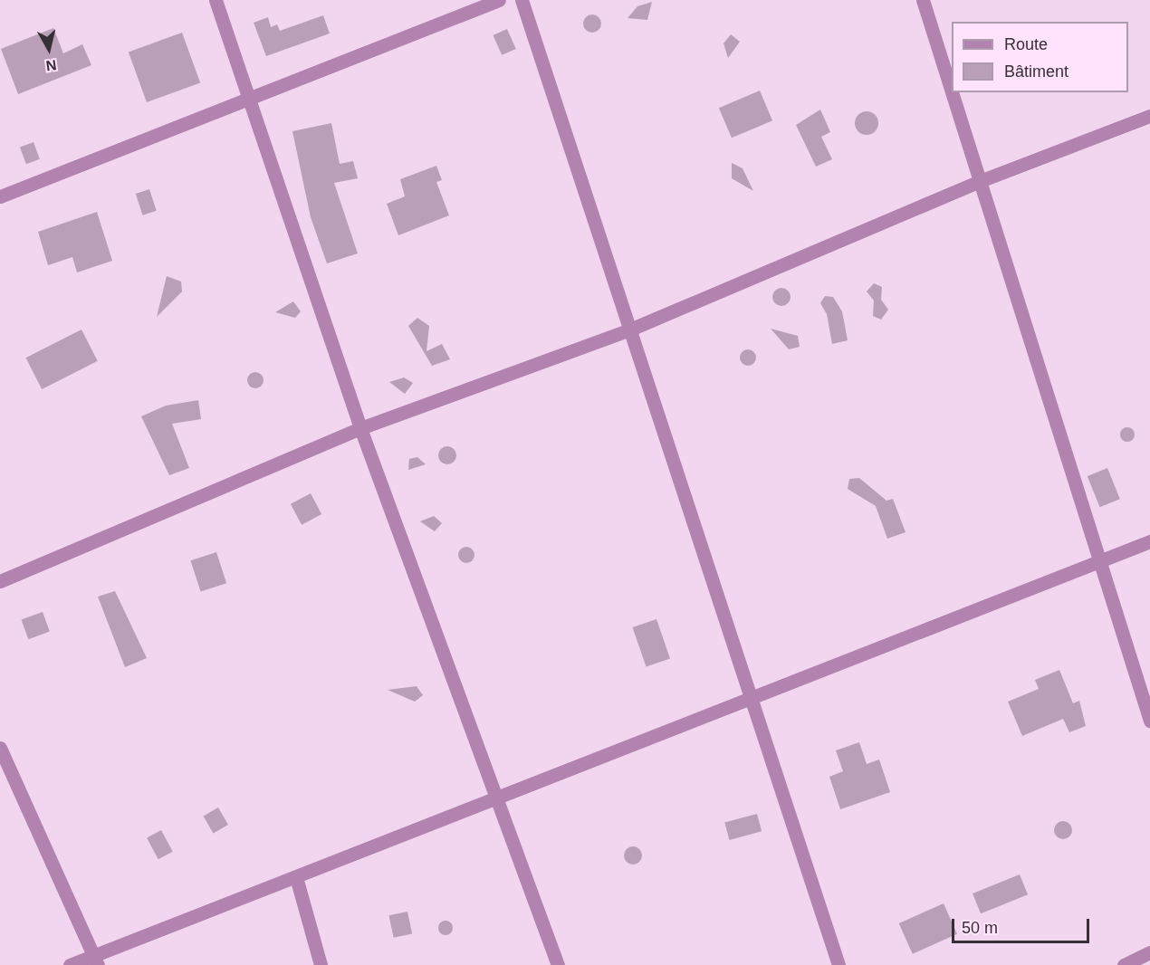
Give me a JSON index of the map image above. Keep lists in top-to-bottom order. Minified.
{"legend":["Route","Bâtiment"],"scale_bar":"50 m","north":"bottom"}
